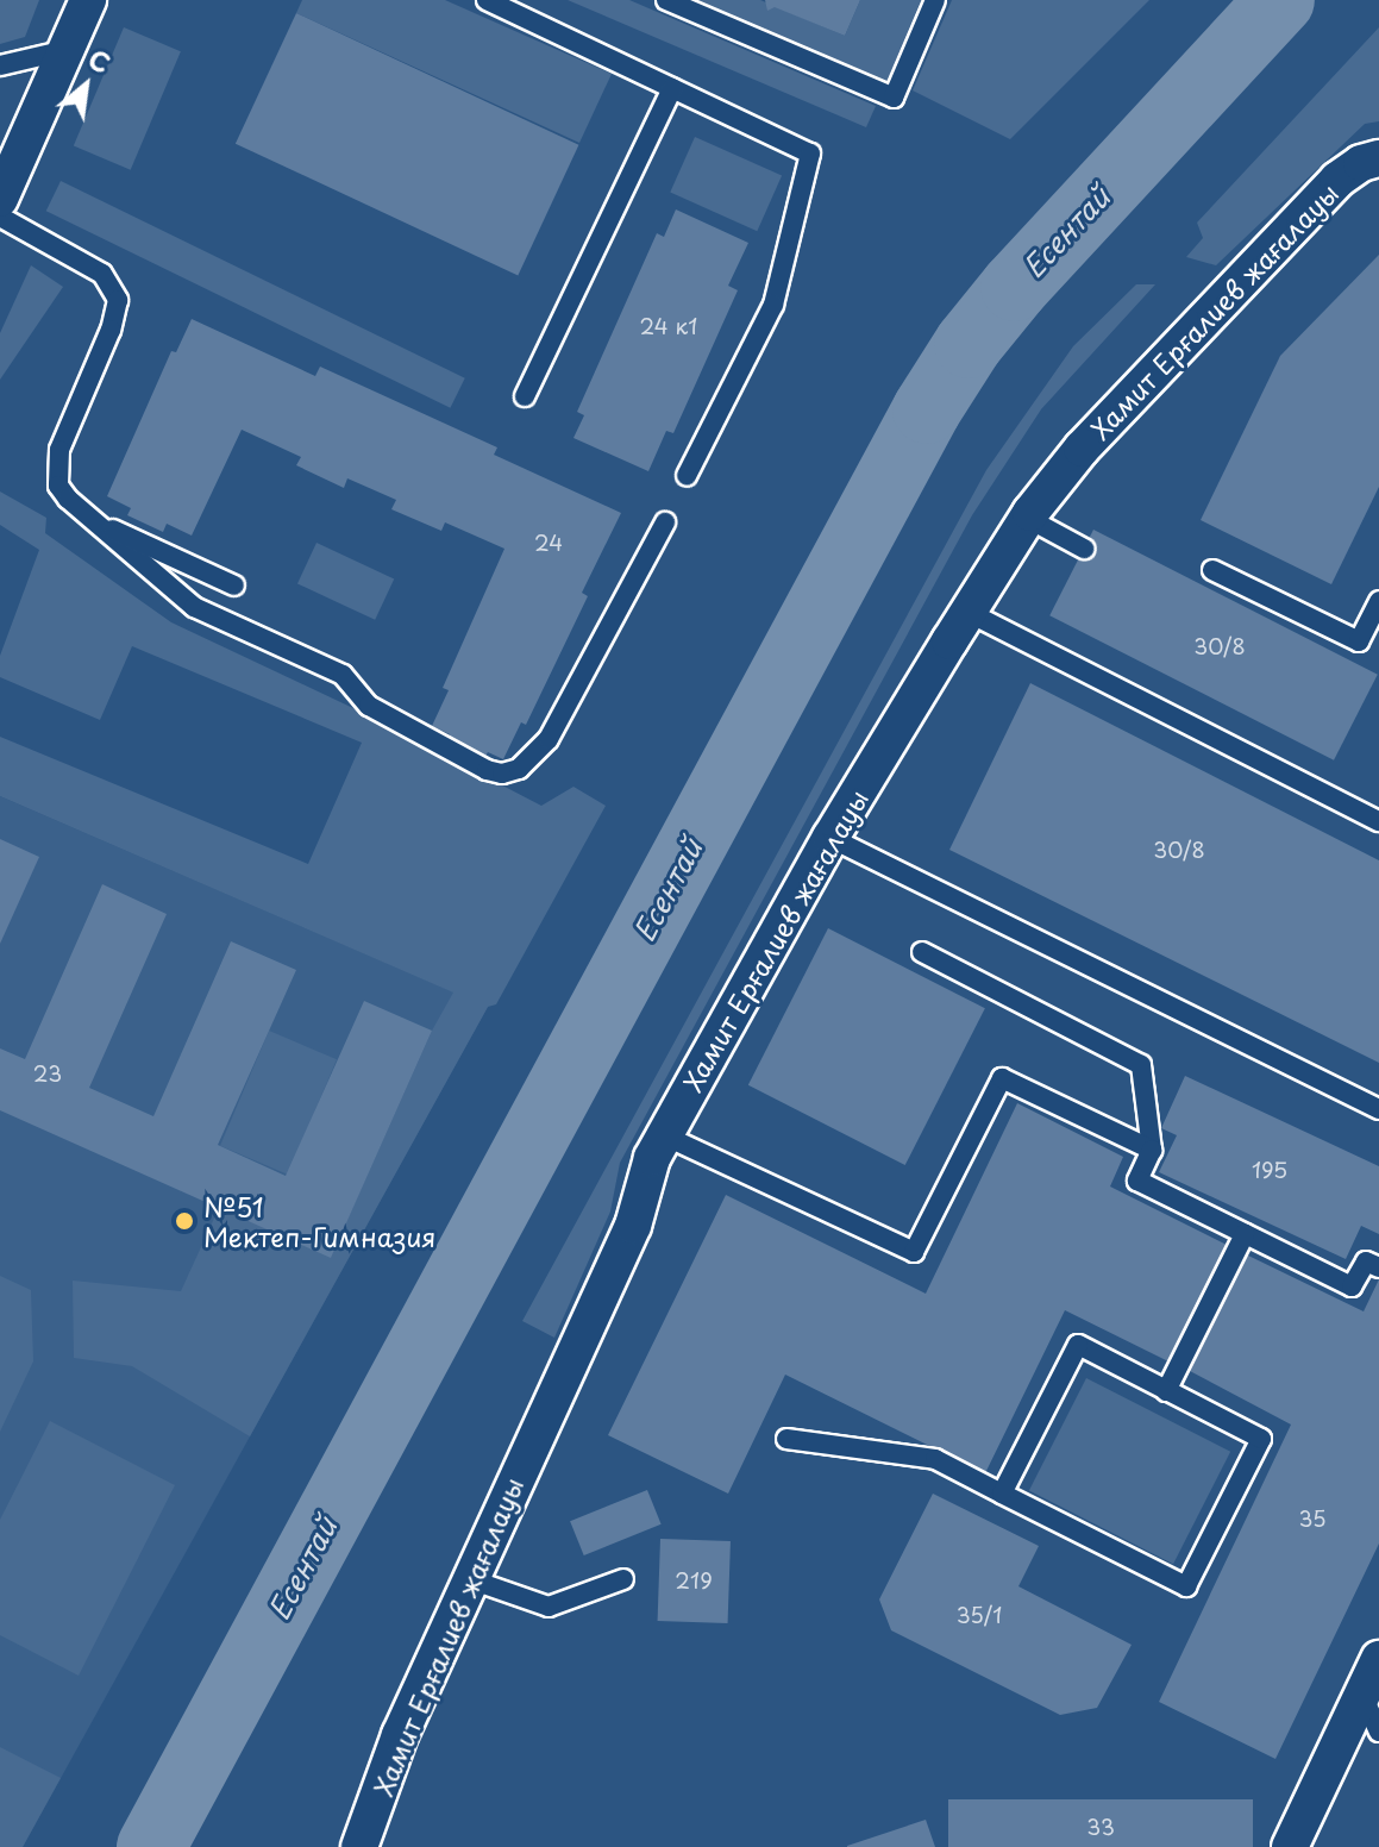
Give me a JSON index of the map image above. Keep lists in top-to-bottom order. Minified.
{"streets":{"street":["Хамит Ерғалиев жағалауы"]},"water":["Есентай"],"places":["№51 Мектеп-Гимназия"],"house_numbers":["24 к1","24","30/8","30/8","23","195","35","219","35/1","33"],"north":"top right"}
